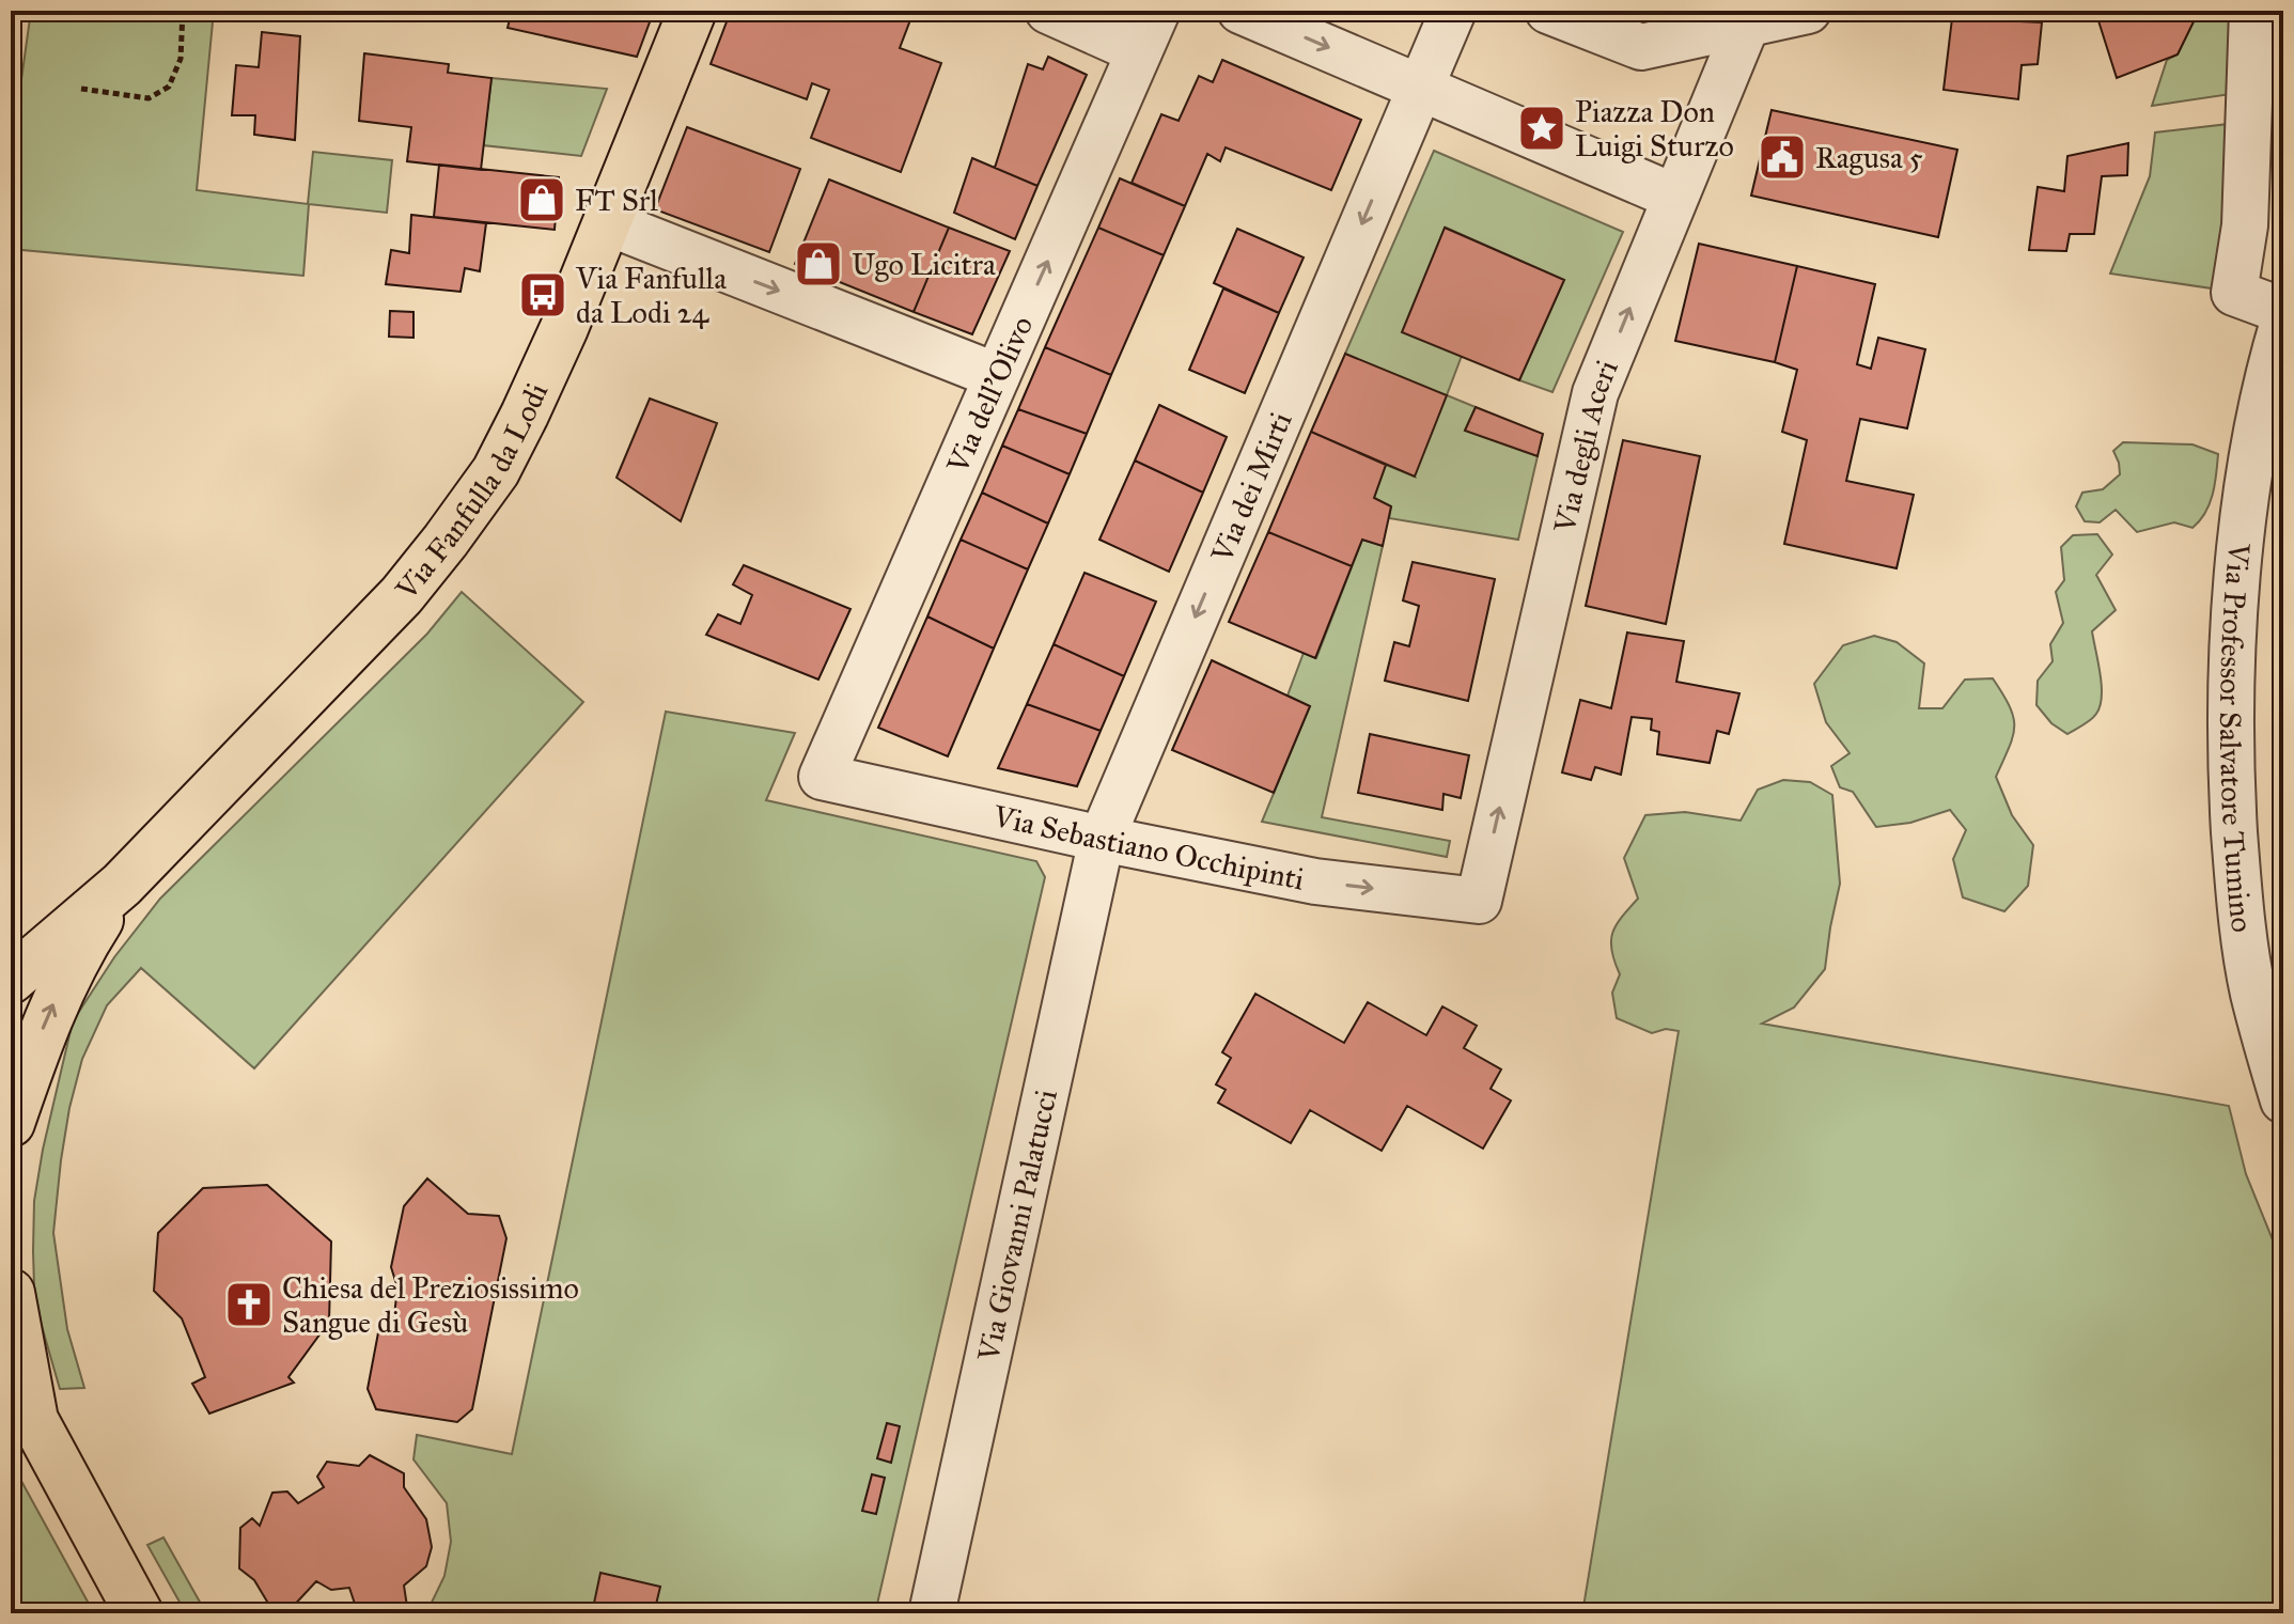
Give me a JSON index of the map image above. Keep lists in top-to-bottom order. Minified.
{"streets":{"main road":["Via Fanfulla da Lodi"],"street":["Via dell'Olivo","Via degli Aceri","Via dei Mirti","Via Professor Salvatore Tumino","Via Sebastiano Occhipinti","Via Giovanni Palatucci"]},"crossings":[["Via dell'Olivo","Via Sebastiano Occhipinti"],["Via degli Aceri","Via Sebastiano Occhipinti"],["Via dei Mirti","Via Sebastiano Occhipinti"],["Via dei Mirti","Via Giovanni Palatucci"],["Via Sebastiano Occhipinti","Via Giovanni Palatucci"]],"one_way":["Via dell'Olivo","Via degli Aceri","Via dei Mirti","Via Sebastiano Occhipinti"],"places":{"place":["Piazza Don Luigi Sturzo"],"public building":["Ragusa 5"],"shop":["FT Srl","Ugo Licitra"],"bus stop":["Via Fanfulla da Lodi 24"],"church":["Chiesa del Preziosissimo Sangue di Gesù"]}}
